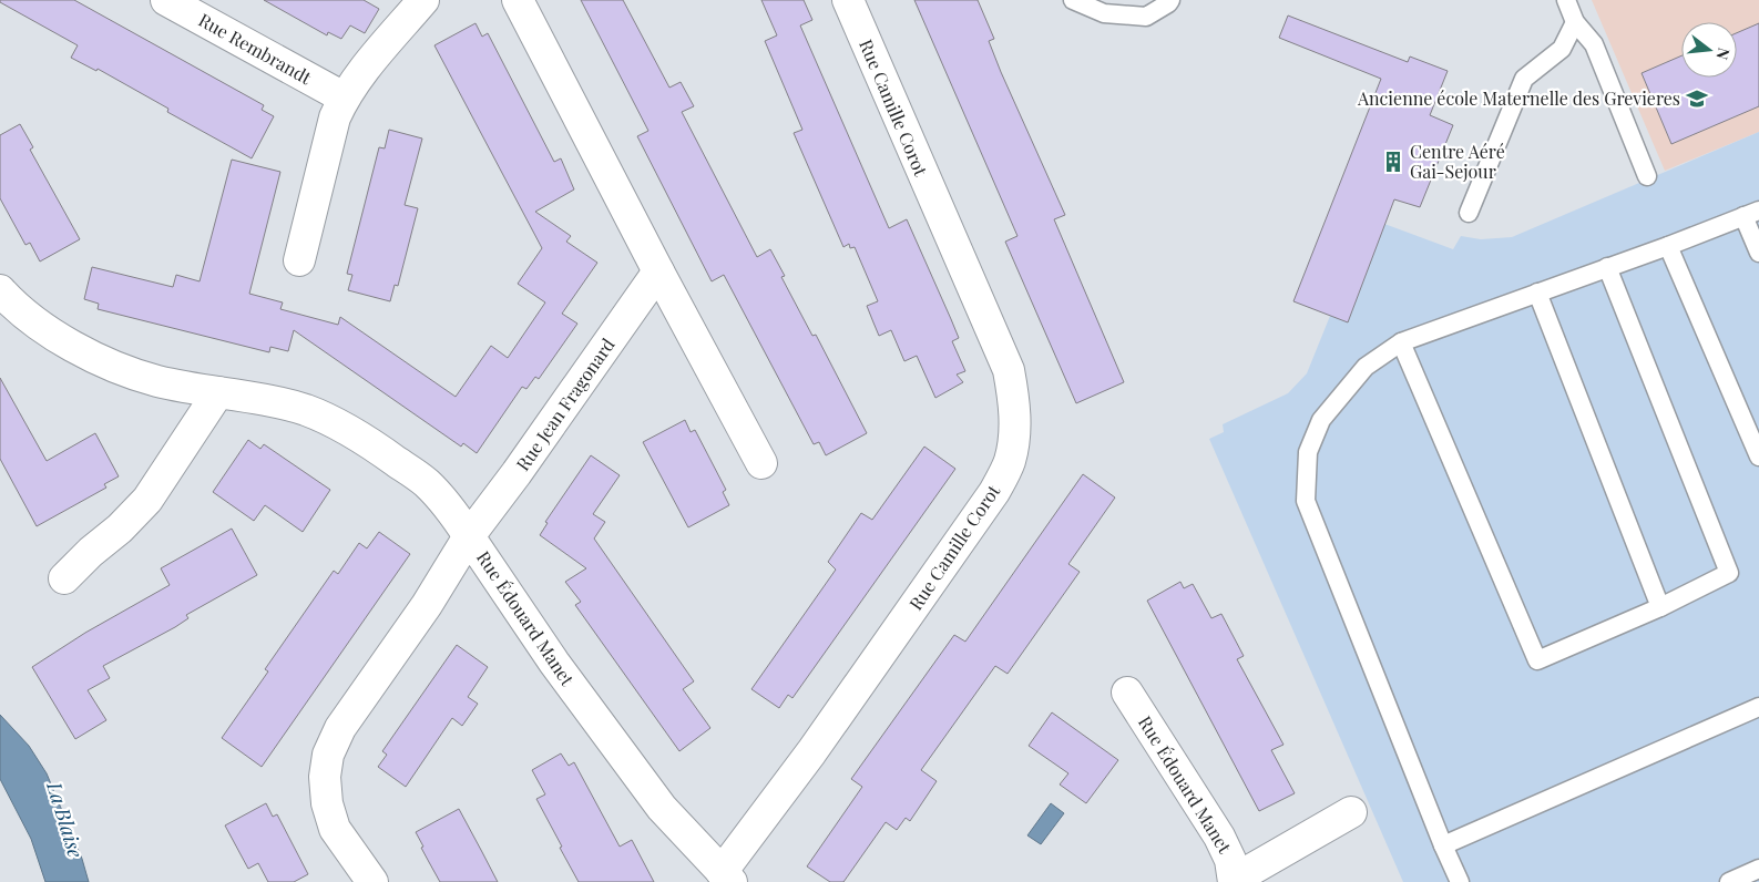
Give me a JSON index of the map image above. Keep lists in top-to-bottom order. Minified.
{"streets":{"street":["Rue Rembrandt","Rue Camille Corot","Rue Jean Fragonard","Rue Édouard Manet"]},"crossings":[["Rue Camille Corot","Rue Édouard Manet"],["Rue Jean Fragonard","Rue Édouard Manet"]],"water":["La Blaise"],"places":{"school or university":["Ancienne école Maternelle des Grevieres"],"building":["Centre Aéré Gai-Sejour"]},"north":"right"}
